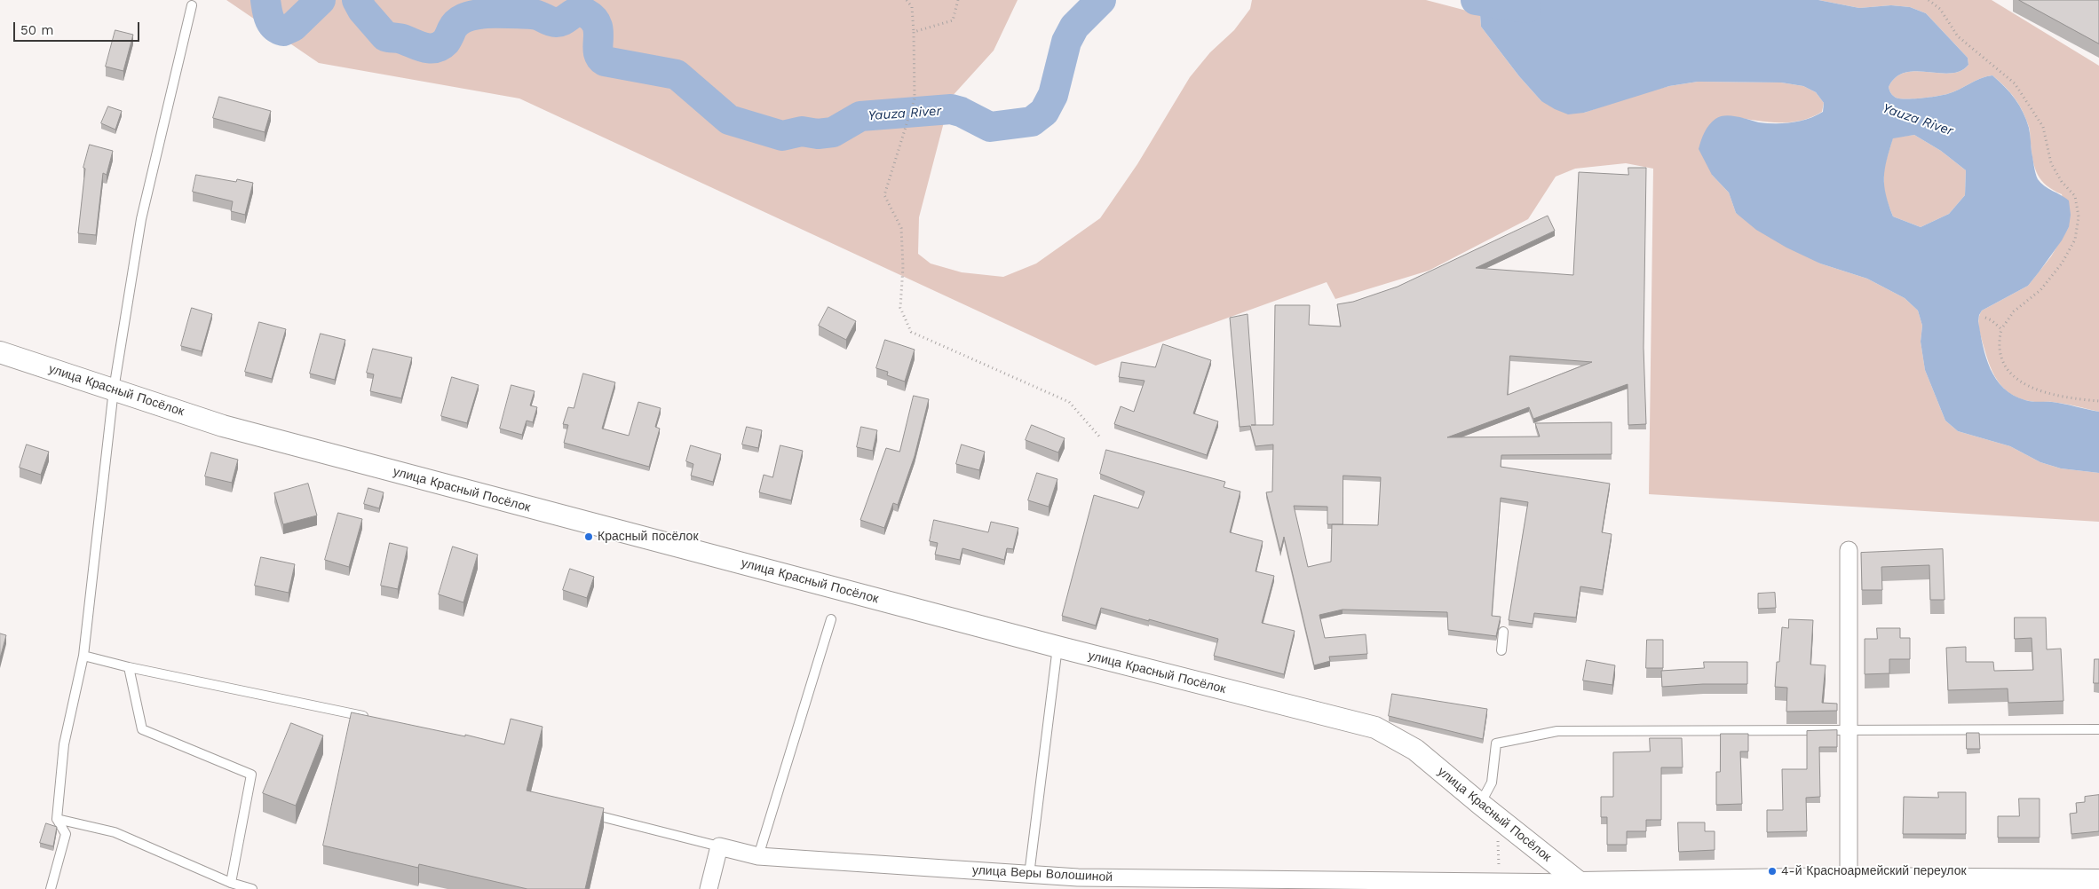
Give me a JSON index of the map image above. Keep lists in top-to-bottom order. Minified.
{"streets":{"street":["улица Красный Посёлок","улица Веры Волошиной"]},"crossings":[["улица Красный Посёлок","улица Веры Волошиной"]],"water":["Yauza River"],"places":["Красный посёлок","4-й Красноармейский переулок"],"scale_bar":"50 m"}
